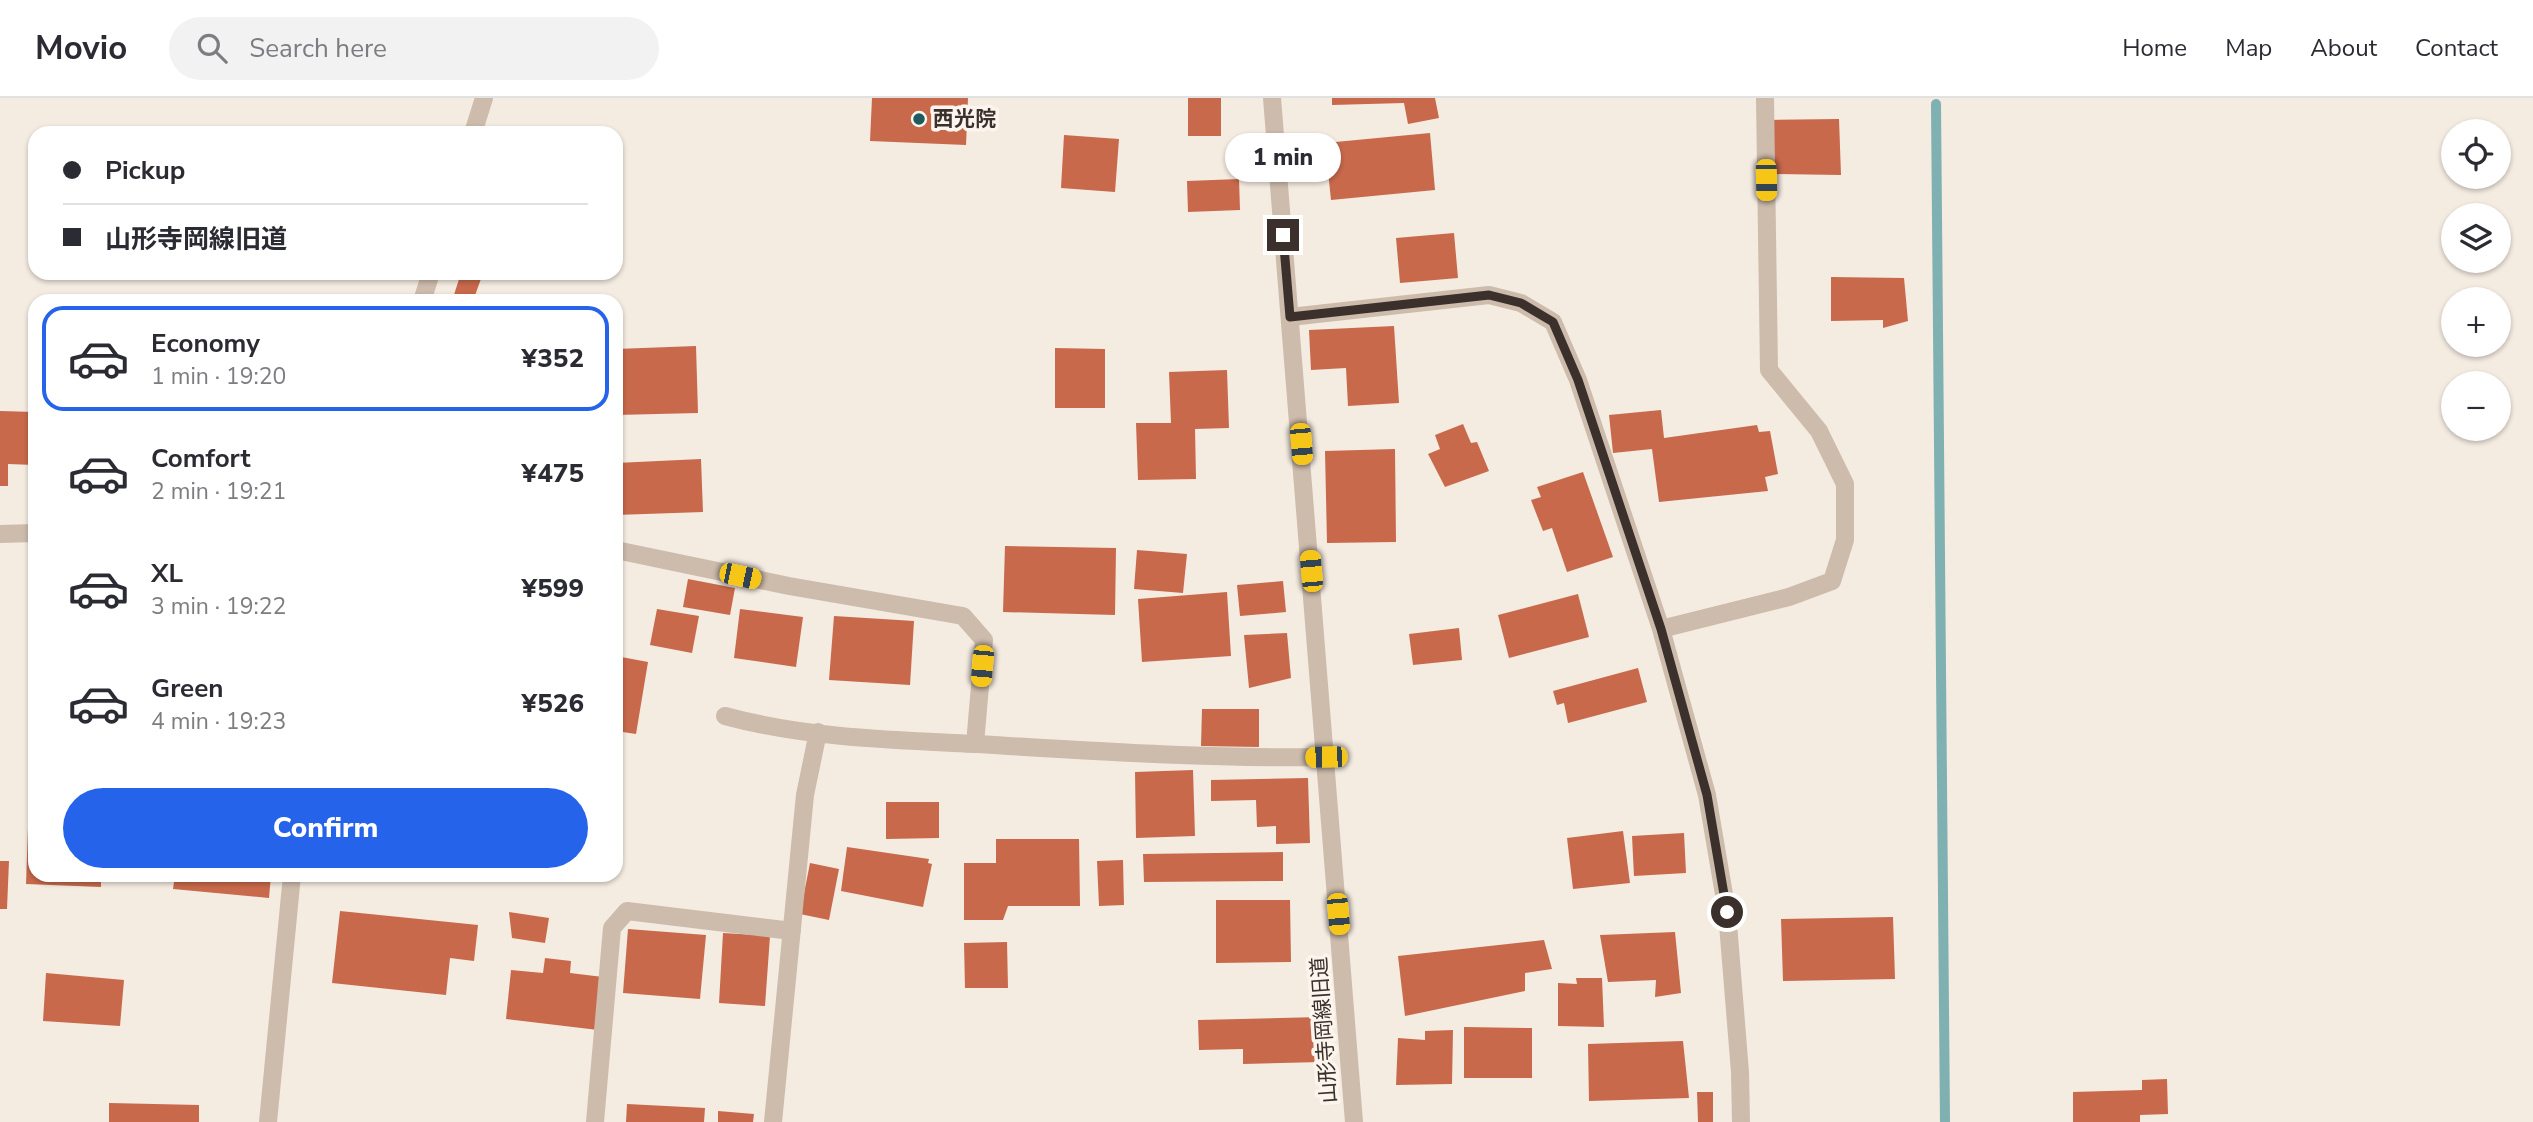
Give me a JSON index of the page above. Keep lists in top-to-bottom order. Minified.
{"streets":{"street":["山形寺岡線旧道"]},"places":["西光院"],"page":{"header":"Movio","search":"Search here","nav":["Home","Map","About","Contact"],"map_buttons":["+","−"],"banner":["Pickup","山形寺岡線旧道"],"bubble":"1 min","list":[{"name":"Economy","note":"1 min · 19:20","value":"¥352"},{"name":"Comfort","note":"2 min · 19:21","value":"¥475"},{"name":"XL","note":"3 min · 19:22","value":"¥599"},{"name":"Green","note":"4 min · 19:23","value":"¥526"}],"buttons":"Confirm"}}
